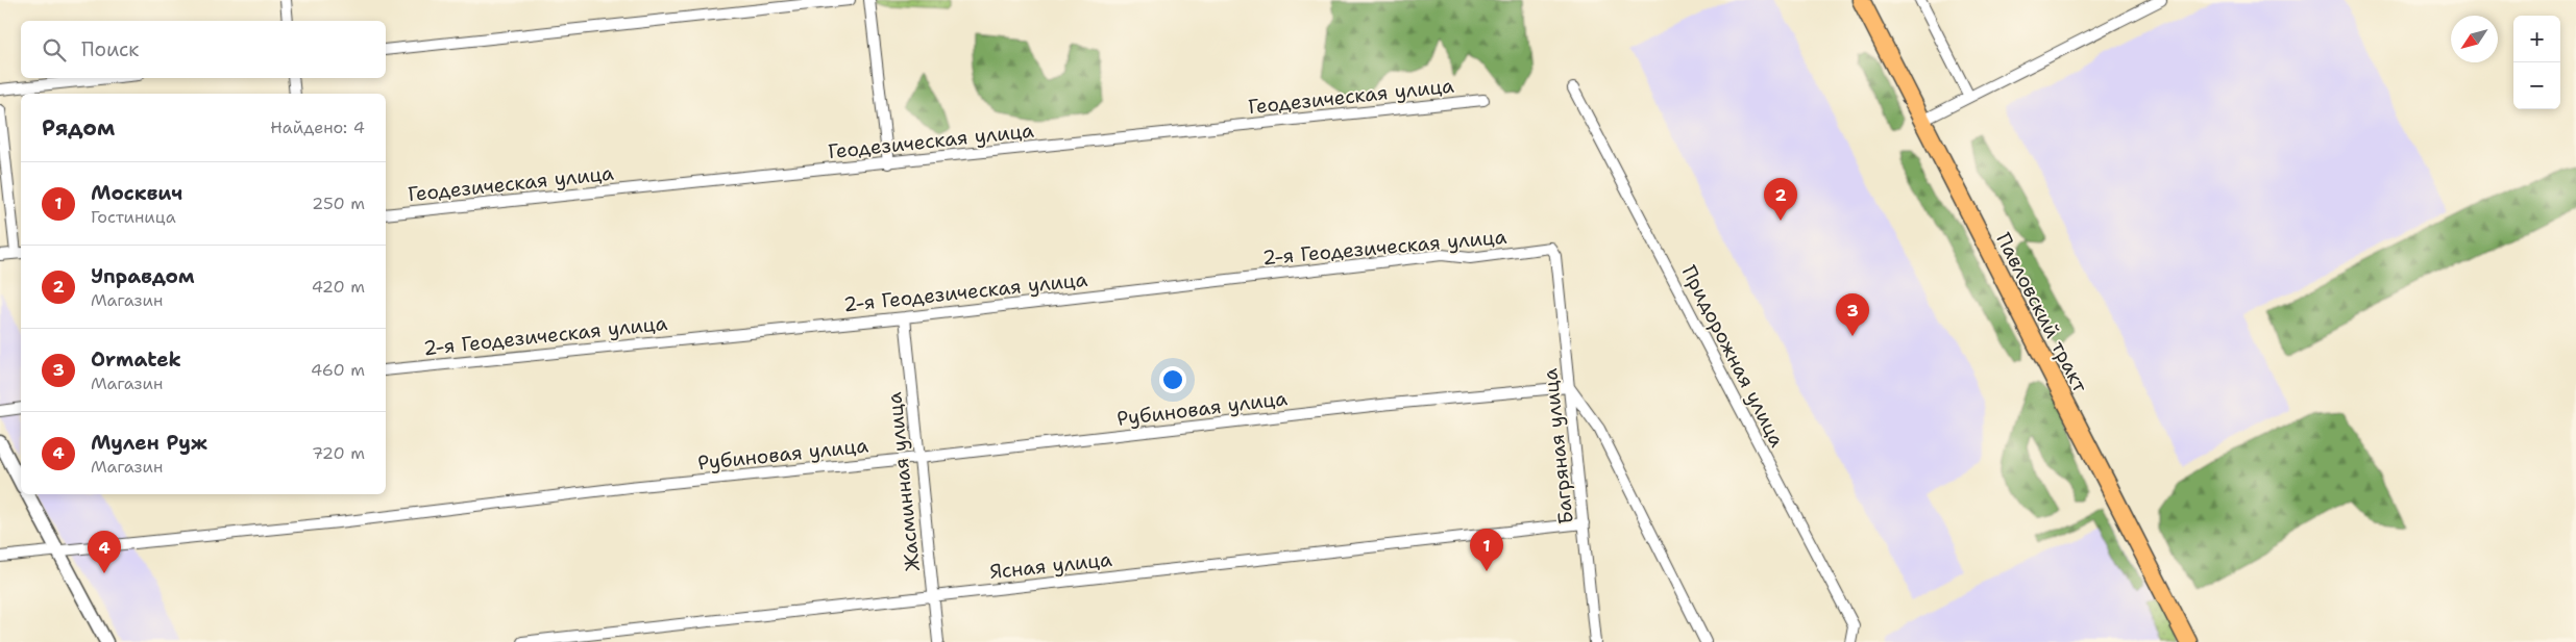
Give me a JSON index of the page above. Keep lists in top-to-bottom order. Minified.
{"streets":{"main road":["Павловский тракт"],"street":["Геодезическая улица","2-я Геодезическая улица","Придорожная улица","Рубиновая улица","Багряная улица","Жасминная улица","Ясная улица"]},"crossings":[["2-я Геодезическая улица","Багряная улица"],["2-я Геодезическая улица","Жасминная улица"],["Рубиновая улица","Багряная улица"],["Рубиновая улица","Жасминная улица"],["Багряная улица","Ясная улица"],["Жасминная улица","Ясная улица"]],"north":"bottom left","page":{"map_buttons":["+","−"],"search":"Поиск","heading":["Рядом","Найдено: 4"],"list":[{"mark":"1","name":"Москвич","note":"Гостиница","value":"250 m"},{"mark":"2","name":"Управдом","note":"Магазин","value":"420 m"},{"mark":"3","name":"Ormatek","note":"Магазин","value":"460 m"},{"mark":"4","name":"Мулен Руж","note":"Магазин","value":"720 m"}],"pins":["2","3","1","4"]}}
